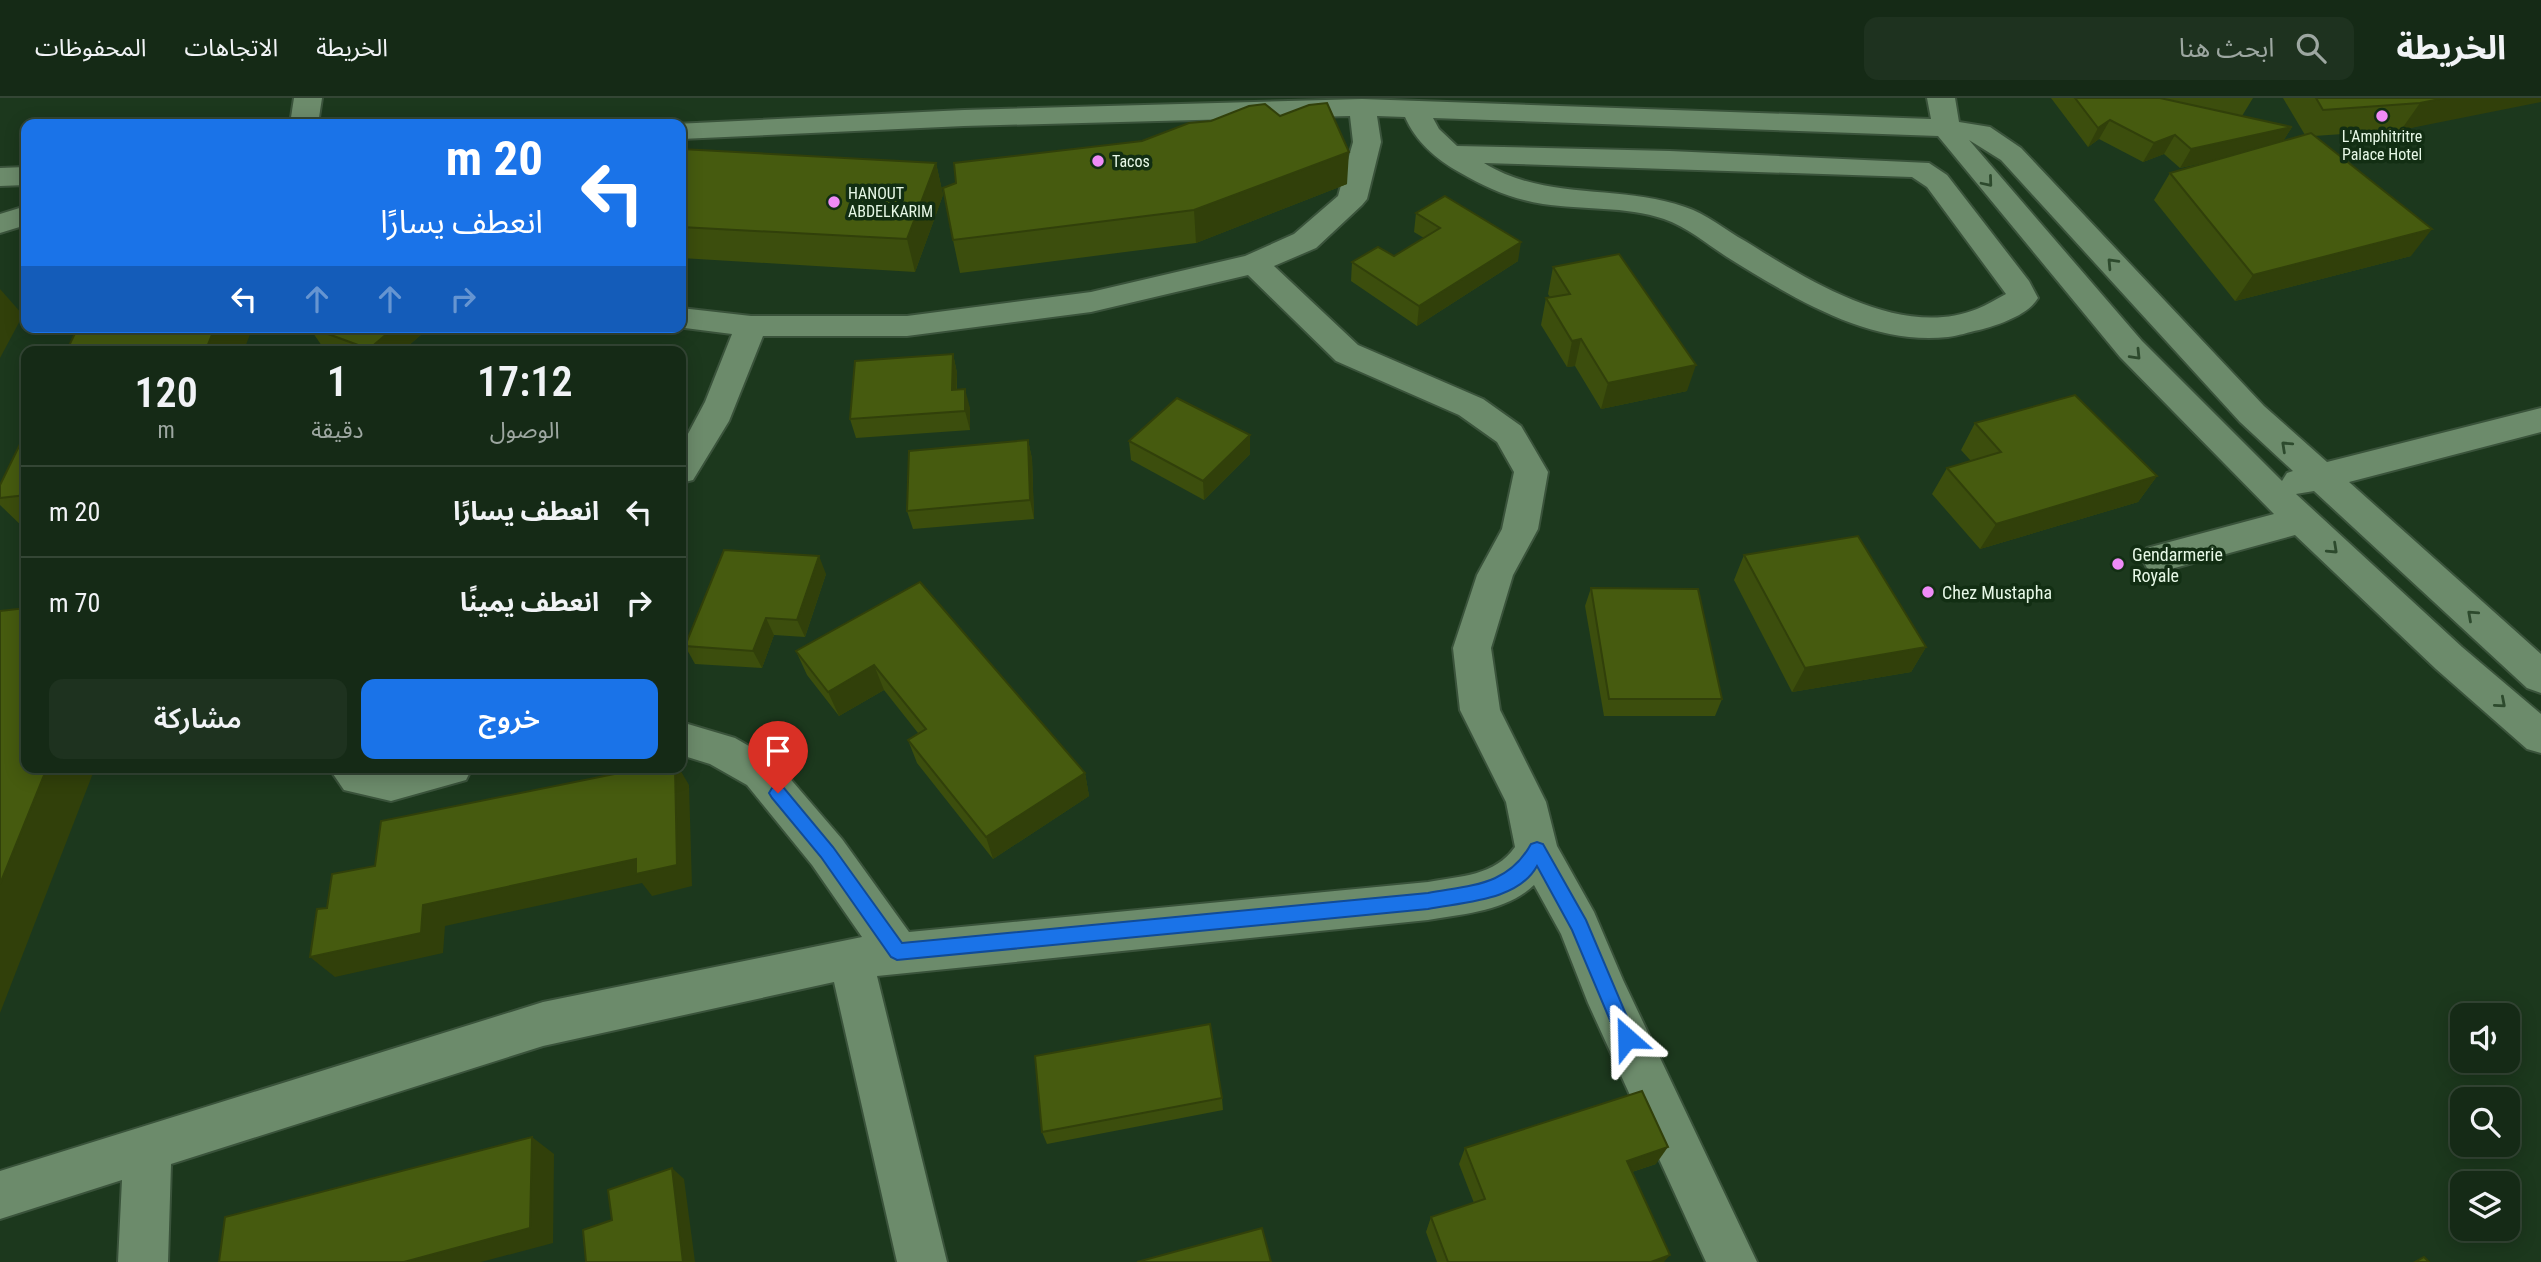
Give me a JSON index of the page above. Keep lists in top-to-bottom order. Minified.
{"places":["L'Amphitritre Palace Hotel","Tacos","HANOUT ABDELKARIM","Gendarmerie Royale","Chez Mustapha"],"page":{"header":"الخريطة","search":"ابحث هنا","nav":["الخريطة","الاتجاهات","المحفوظات"],"turn":["20 m","انعطف يسارًا"],"eta":["17:12","الوصول","1","دقيقة","120","m"],"list":[{"name":"انعطف يسارًا","value":"20 m"},{"name":"انعطف يمينًا","value":"70 m"}],"buttons":["خروج","مشاركة"]}}
